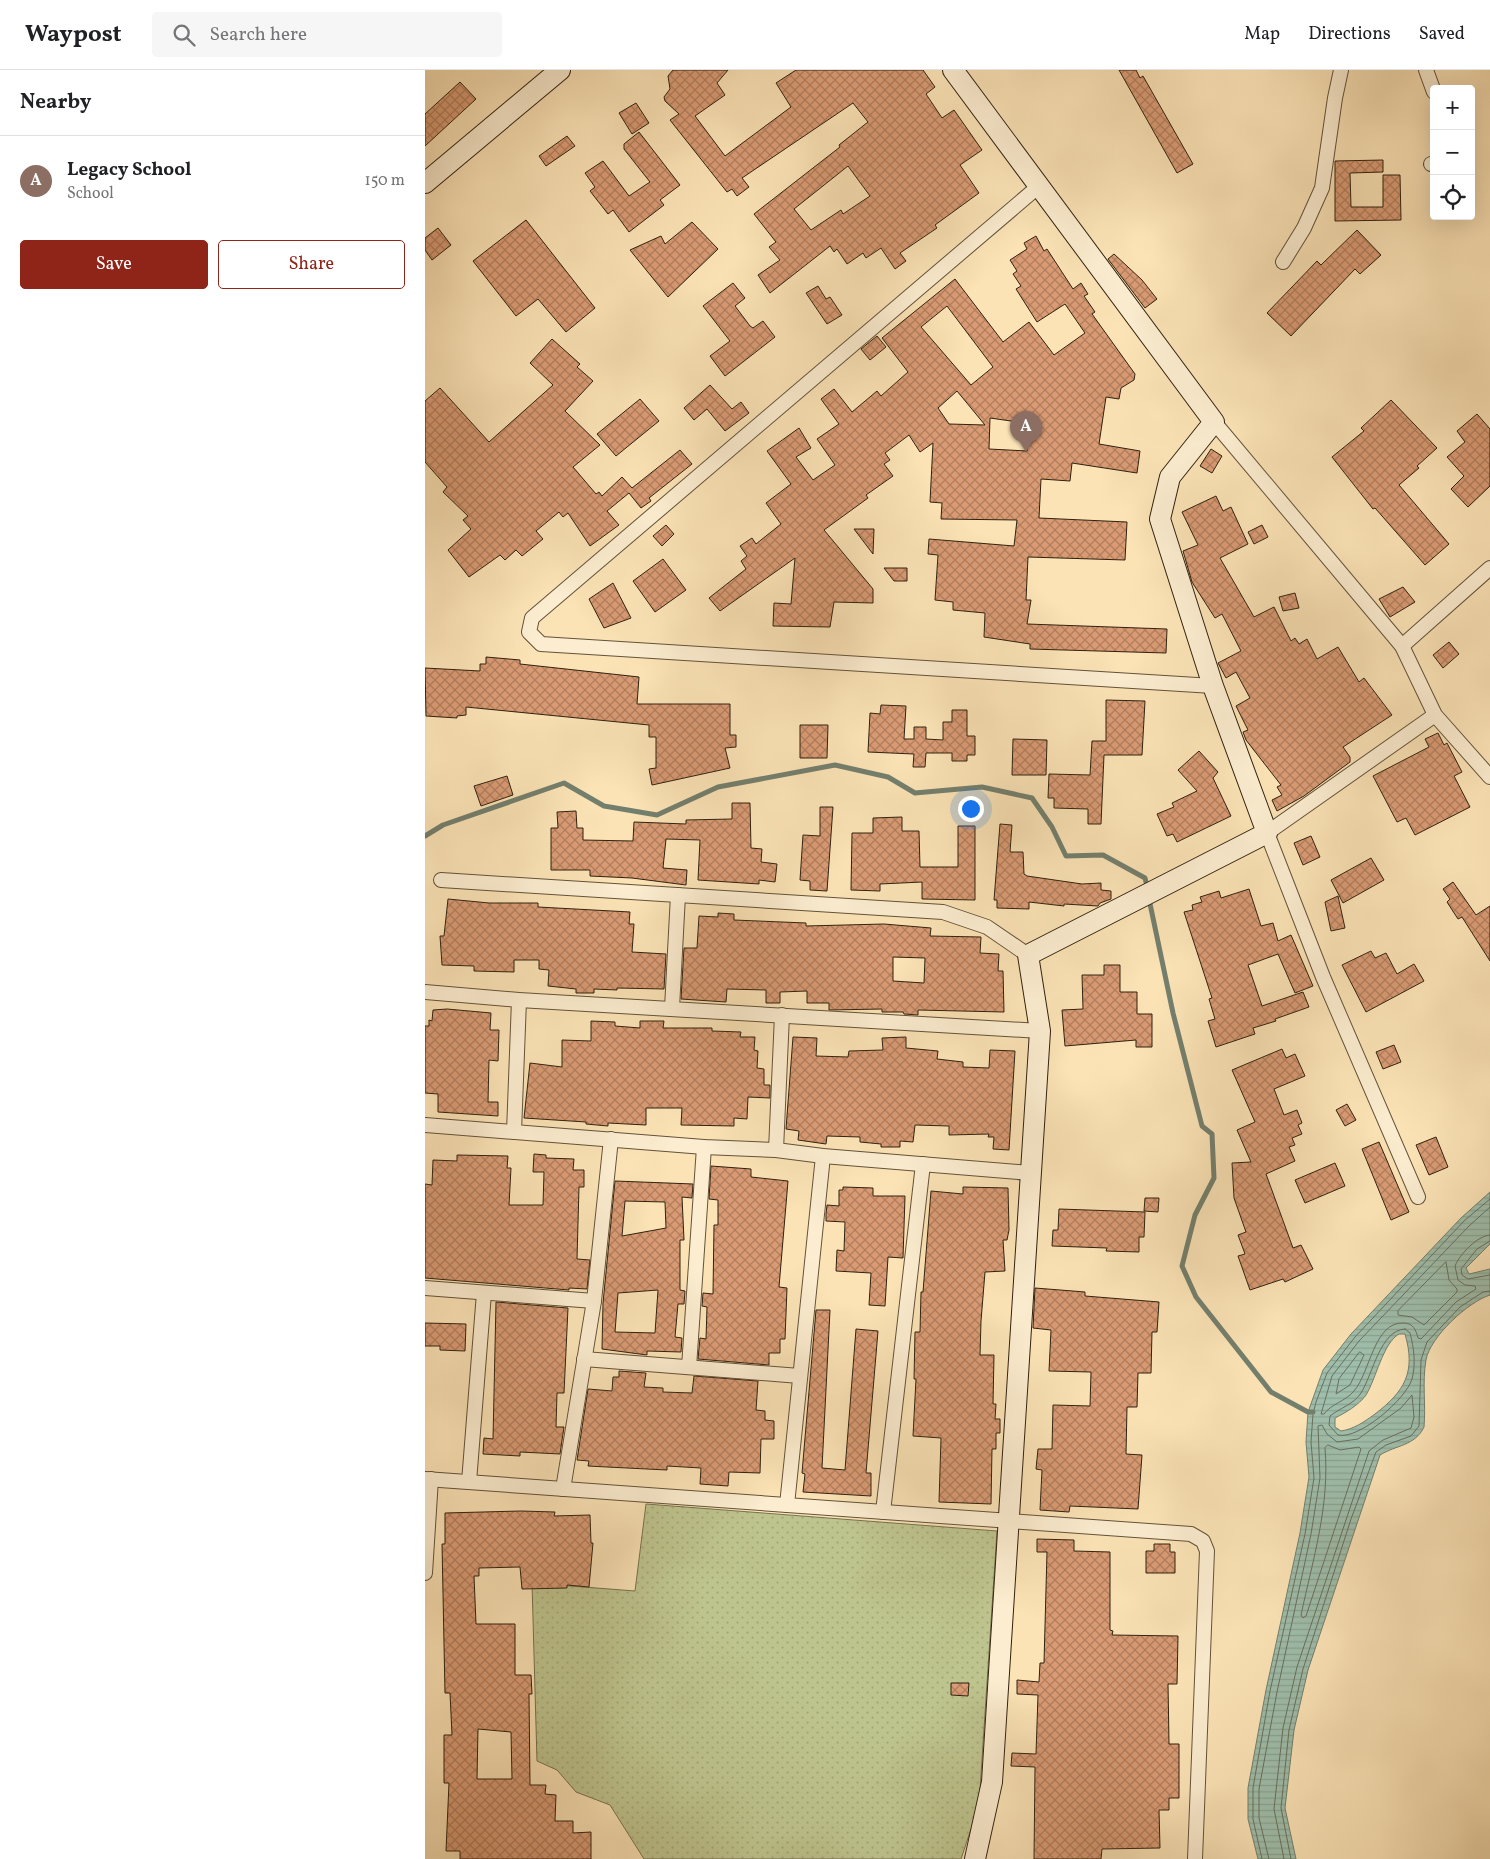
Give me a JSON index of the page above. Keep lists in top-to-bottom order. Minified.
{"page":{"header":"Waypost","search":"Search here","nav":["Map","Directions","Saved"],"heading":"Nearby","map_buttons":["+","−"],"list":[{"mark":"A","name":"Legacy School","note":"School","value":"150 m"}],"buttons":["Save","Share"],"pins":"A"}}
